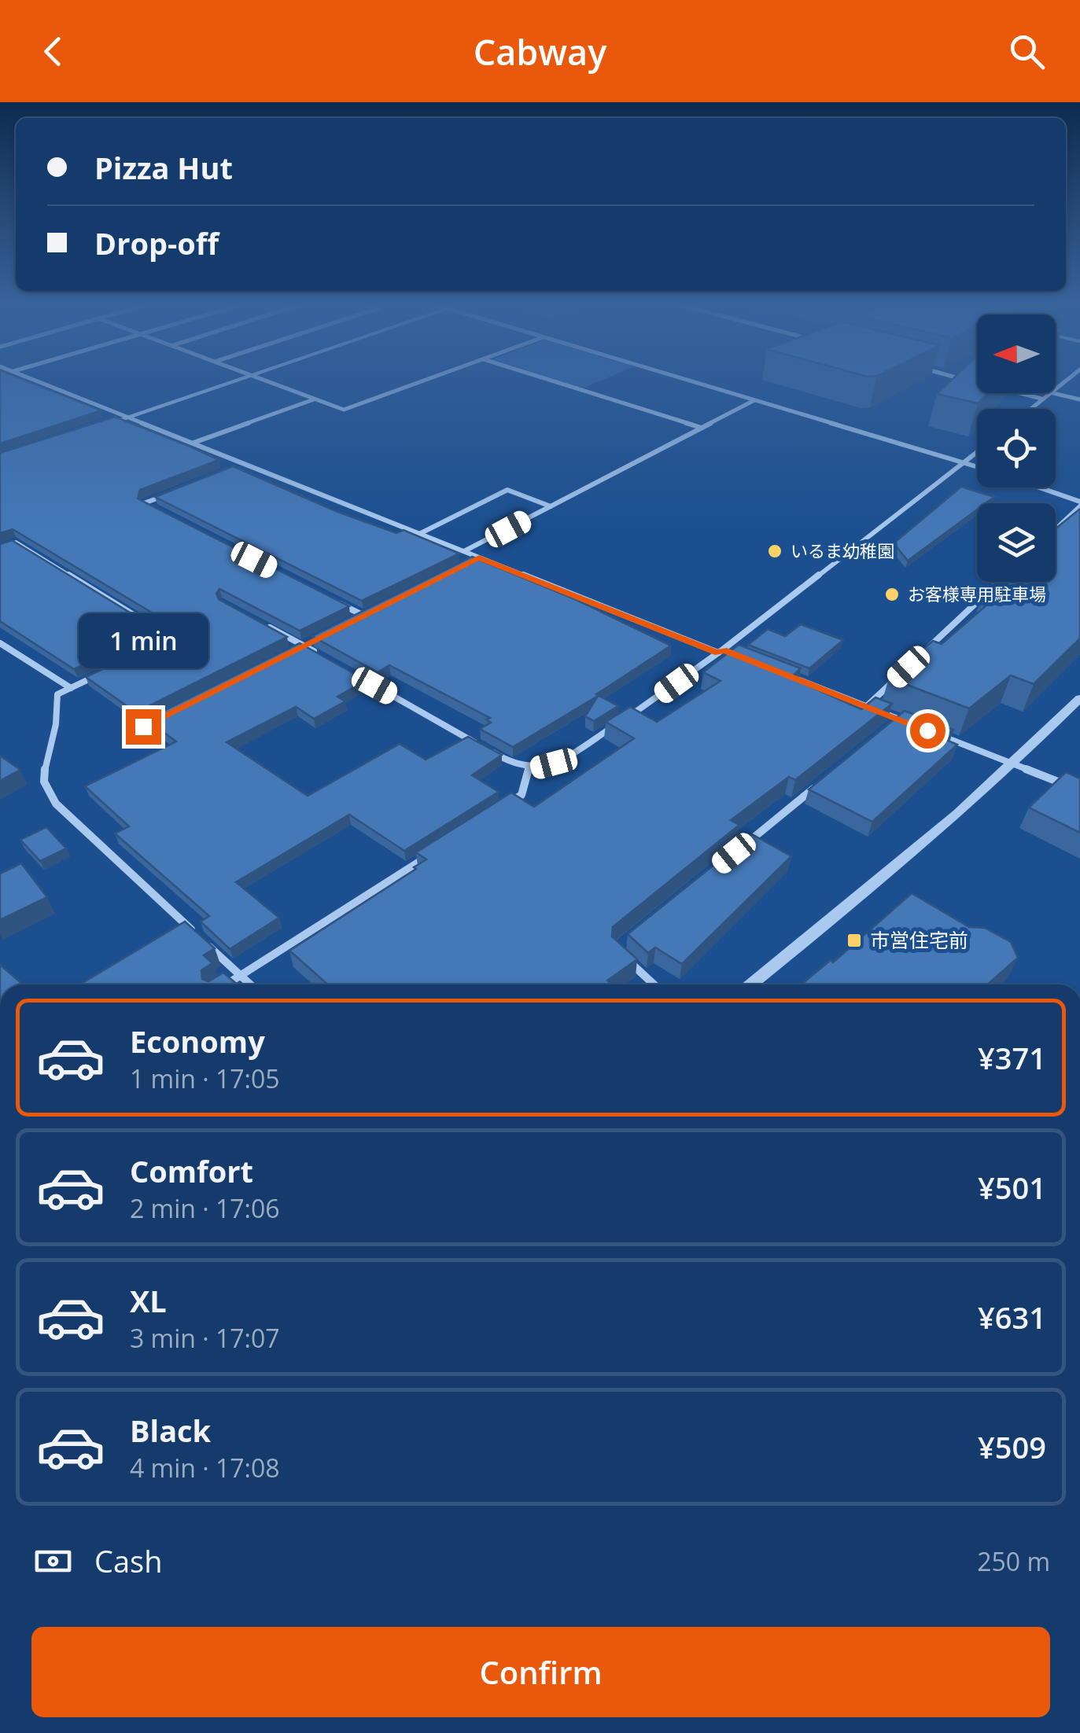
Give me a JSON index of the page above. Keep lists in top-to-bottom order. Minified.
{"places":{"other":["いるま幼稚園","お客様専用駐車場"],"transit":["市営住宅前"]},"north":"left","page":{"header":"Cabway","banner":["Pizza Hut","Drop-off"],"bubble":"1 min","list":[{"name":"Economy","note":"1 min · 17:05","value":"¥371"},{"name":"Comfort","note":"2 min · 17:06","value":"¥501"},{"name":"XL","note":"3 min · 17:07","value":"¥631"},{"name":"Black","note":"4 min · 17:08","value":"¥509"}],"pay":["Cash","250 m"],"buttons":"Confirm"}}
